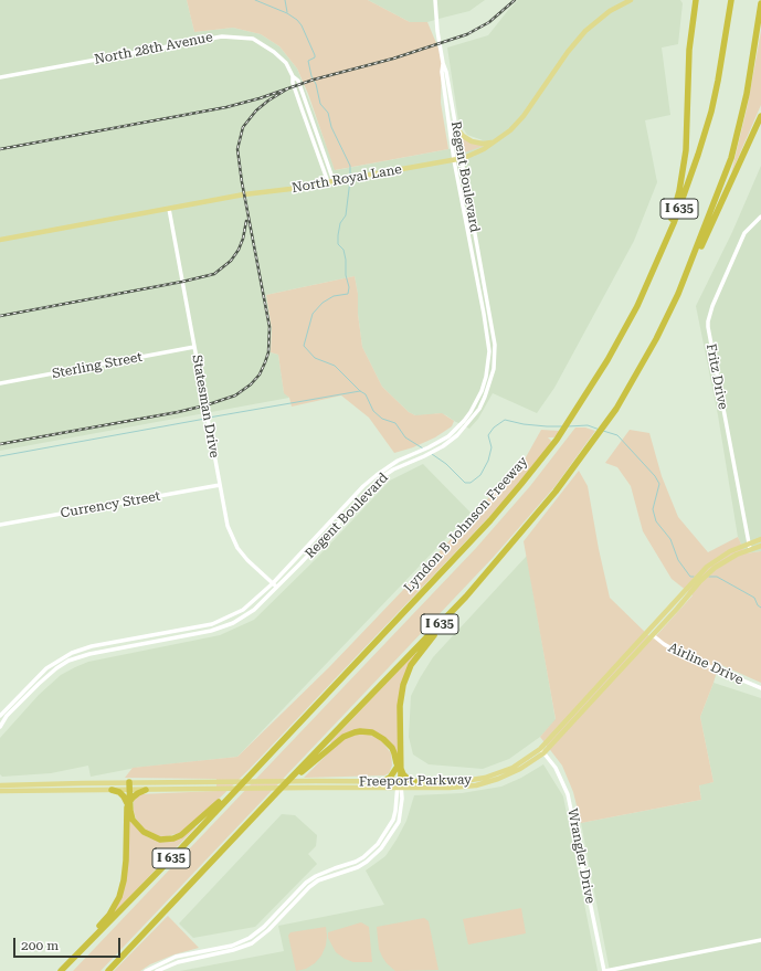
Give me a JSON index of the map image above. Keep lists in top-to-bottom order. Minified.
{"streets":{"highway":["I 635","Lyndon B Johnson Freeway"],"main road":["North Royal Lane","Freeport Parkway"],"street":["North 28th Avenue","Regent Boulevard","Sterling Street","Fritz Drive","Statesman Drive","Currency Street","Airline Drive","Wrangler Drive"]},"crossings":[["North 28th Avenue","North Royal Lane"],["Regent Boulevard","North Royal Lane"],["Regent Boulevard","Statesman Drive"],["North Royal Lane","Statesman Drive"],["Sterling Street","Statesman Drive"],["Fritz Drive","Freeport Parkway"],["Statesman Drive","Currency Street"],["Airline Drive","Freeport Parkway"],["Freeport Parkway","Wrangler Drive"]],"scale_bar":"200 m"}
